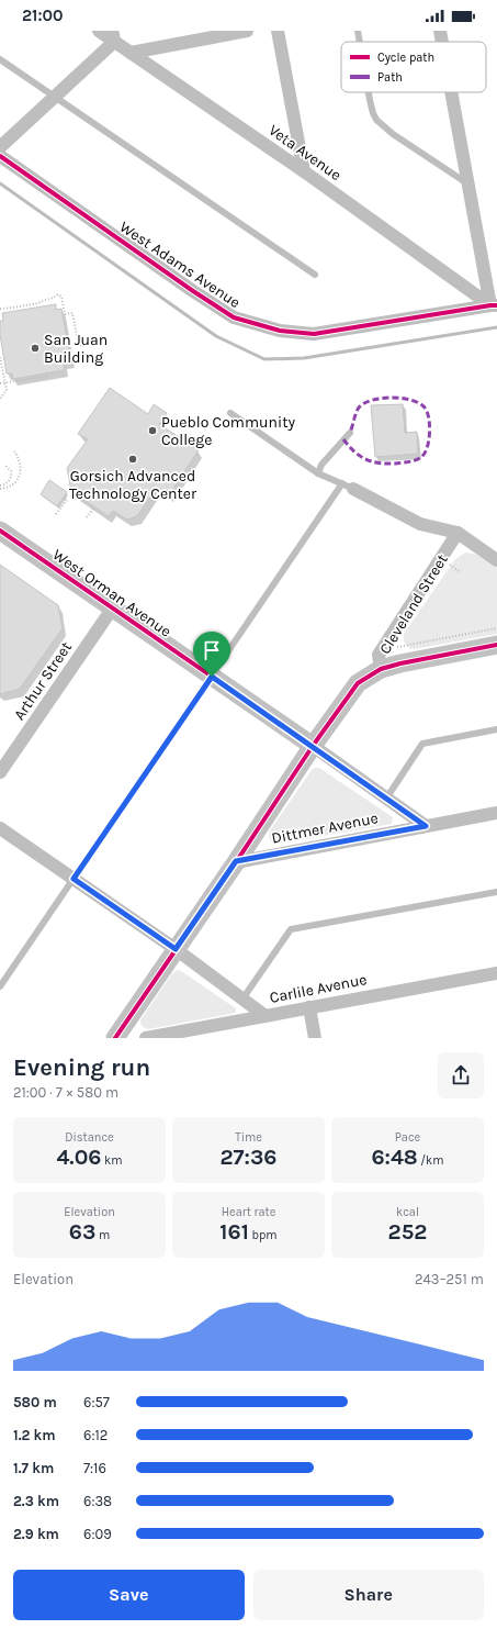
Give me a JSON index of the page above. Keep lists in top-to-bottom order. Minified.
{"streets":{"street":["Veta Avenue","West Adams Avenue","West Orman Avenue","Cleveland Street","Arthur Street","Dittmer Avenue","Carlile Avenue"]},"crossings":[["Veta Avenue","West Adams Avenue"],["West Orman Avenue","Cleveland Street"],["West Orman Avenue","Arthur Street"],["West Orman Avenue","Dittmer Avenue"],["Cleveland Street","Dittmer Avenue"]],"places":["San Juan Building","Pueblo Community College","Gorsich Advanced Technology Center"],"legend":["Cycle path","Path"],"page":{"status":"21:00","heading":["Evening run","21:00 · 7 × 580 m"],"stats":[["Distance","4.06 km"],["Time","27:36"],["Pace","6:48 /km"],["Elevation","63 m"],["Heart rate","161 bpm"],["kcal","252"]],"chart":["Elevation","243–251 m"],"list":[{"name":"580 m","note":"6:57"},{"name":"1.2 km","note":"6:12"},{"name":"1.7 km","note":"7:16"},{"name":"2.3 km","note":"6:38"},{"name":"2.9 km","note":"6:09"}],"buttons":["Save","Share"]}}
